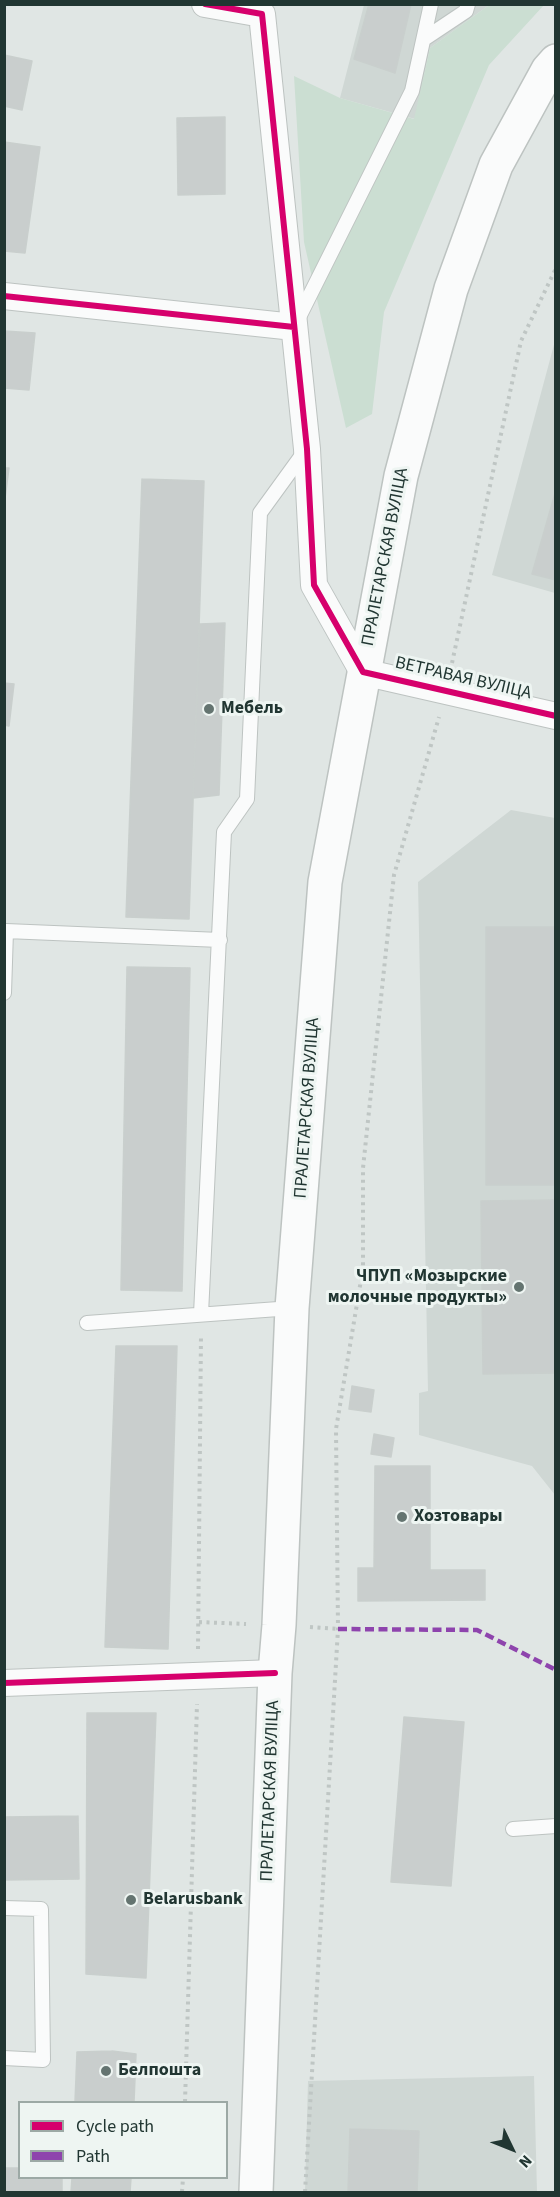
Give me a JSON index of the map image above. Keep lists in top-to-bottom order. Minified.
{"streets":{"main road":["ПРАЛЕТАРСКАЯ ВУЛІЦА"],"street":["ВЕТРАВАЯ ВУЛІЦА"]},"crossings":[["ПРАЛЕТАРСКАЯ ВУЛІЦА","ВЕТРАВАЯ ВУЛІЦА"]],"places":["Мебель","ЧПУП «Мозырские молочные продукты»","Хозтовары","Belarusbank","Белпошта"],"legend":["Cycle path","Path"],"north":"bottom right"}
